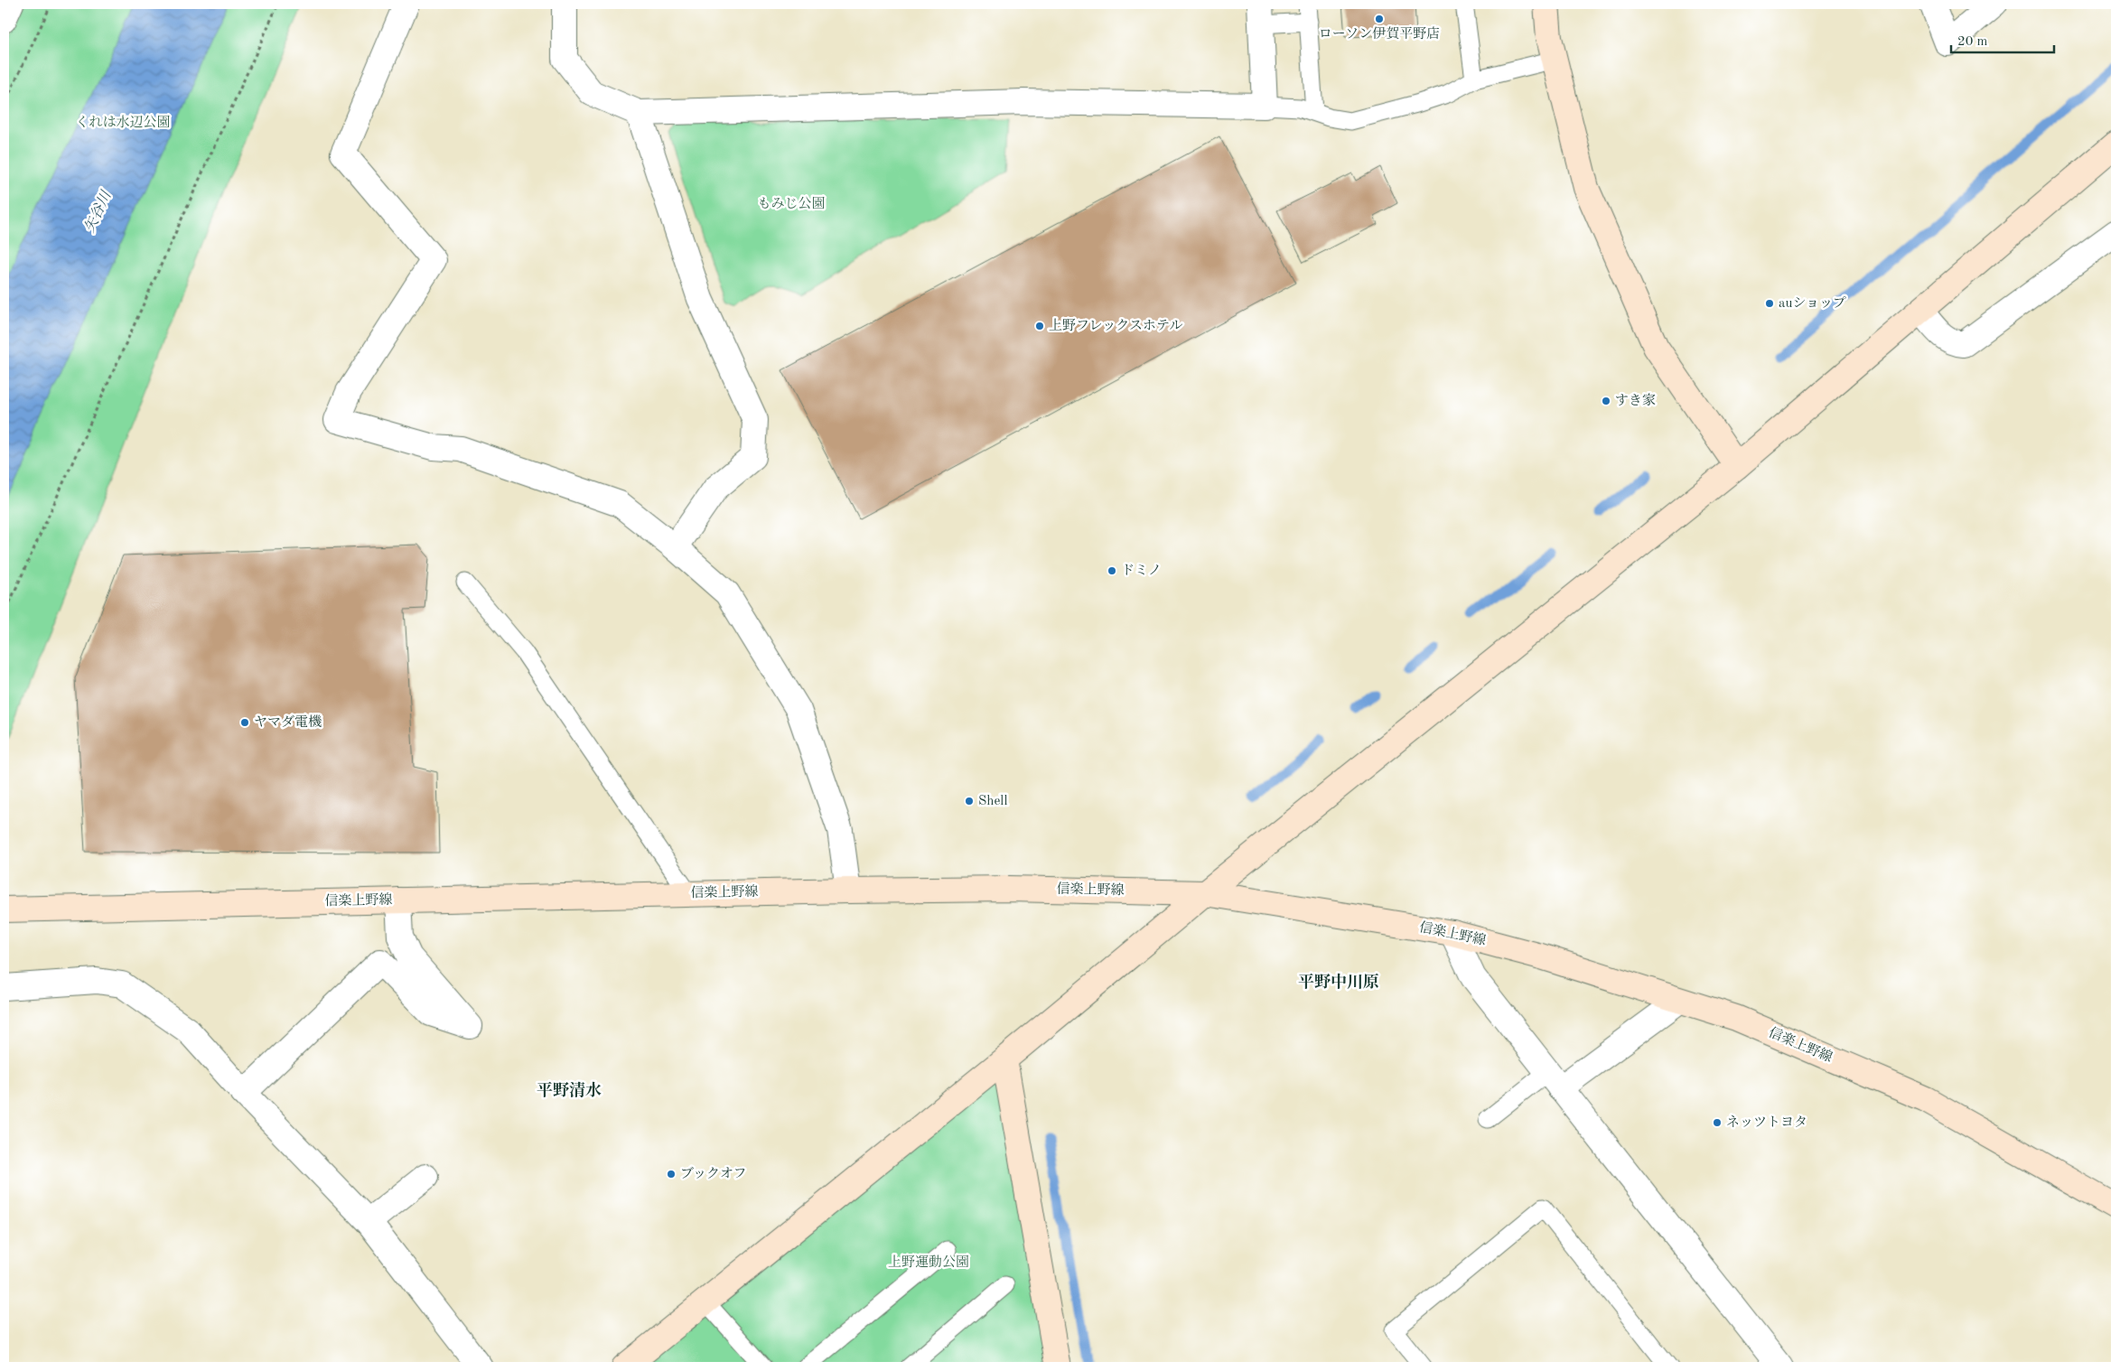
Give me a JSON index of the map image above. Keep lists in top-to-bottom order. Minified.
{"streets":{"street":["信楽上野線"]},"districts":["平野中川原","平野清水"],"water":["矢谷川"],"parks":["くれは水辺公園","もみじ公園","上野運動公園"],"places":["ローソン伊賀平野店","auショップ","上野フレックスホテル","すき家","ドミノ","ヤマダ電機","Shell","ネッツトヨタ","ブックオフ"],"scale_bar":"20 m"}
